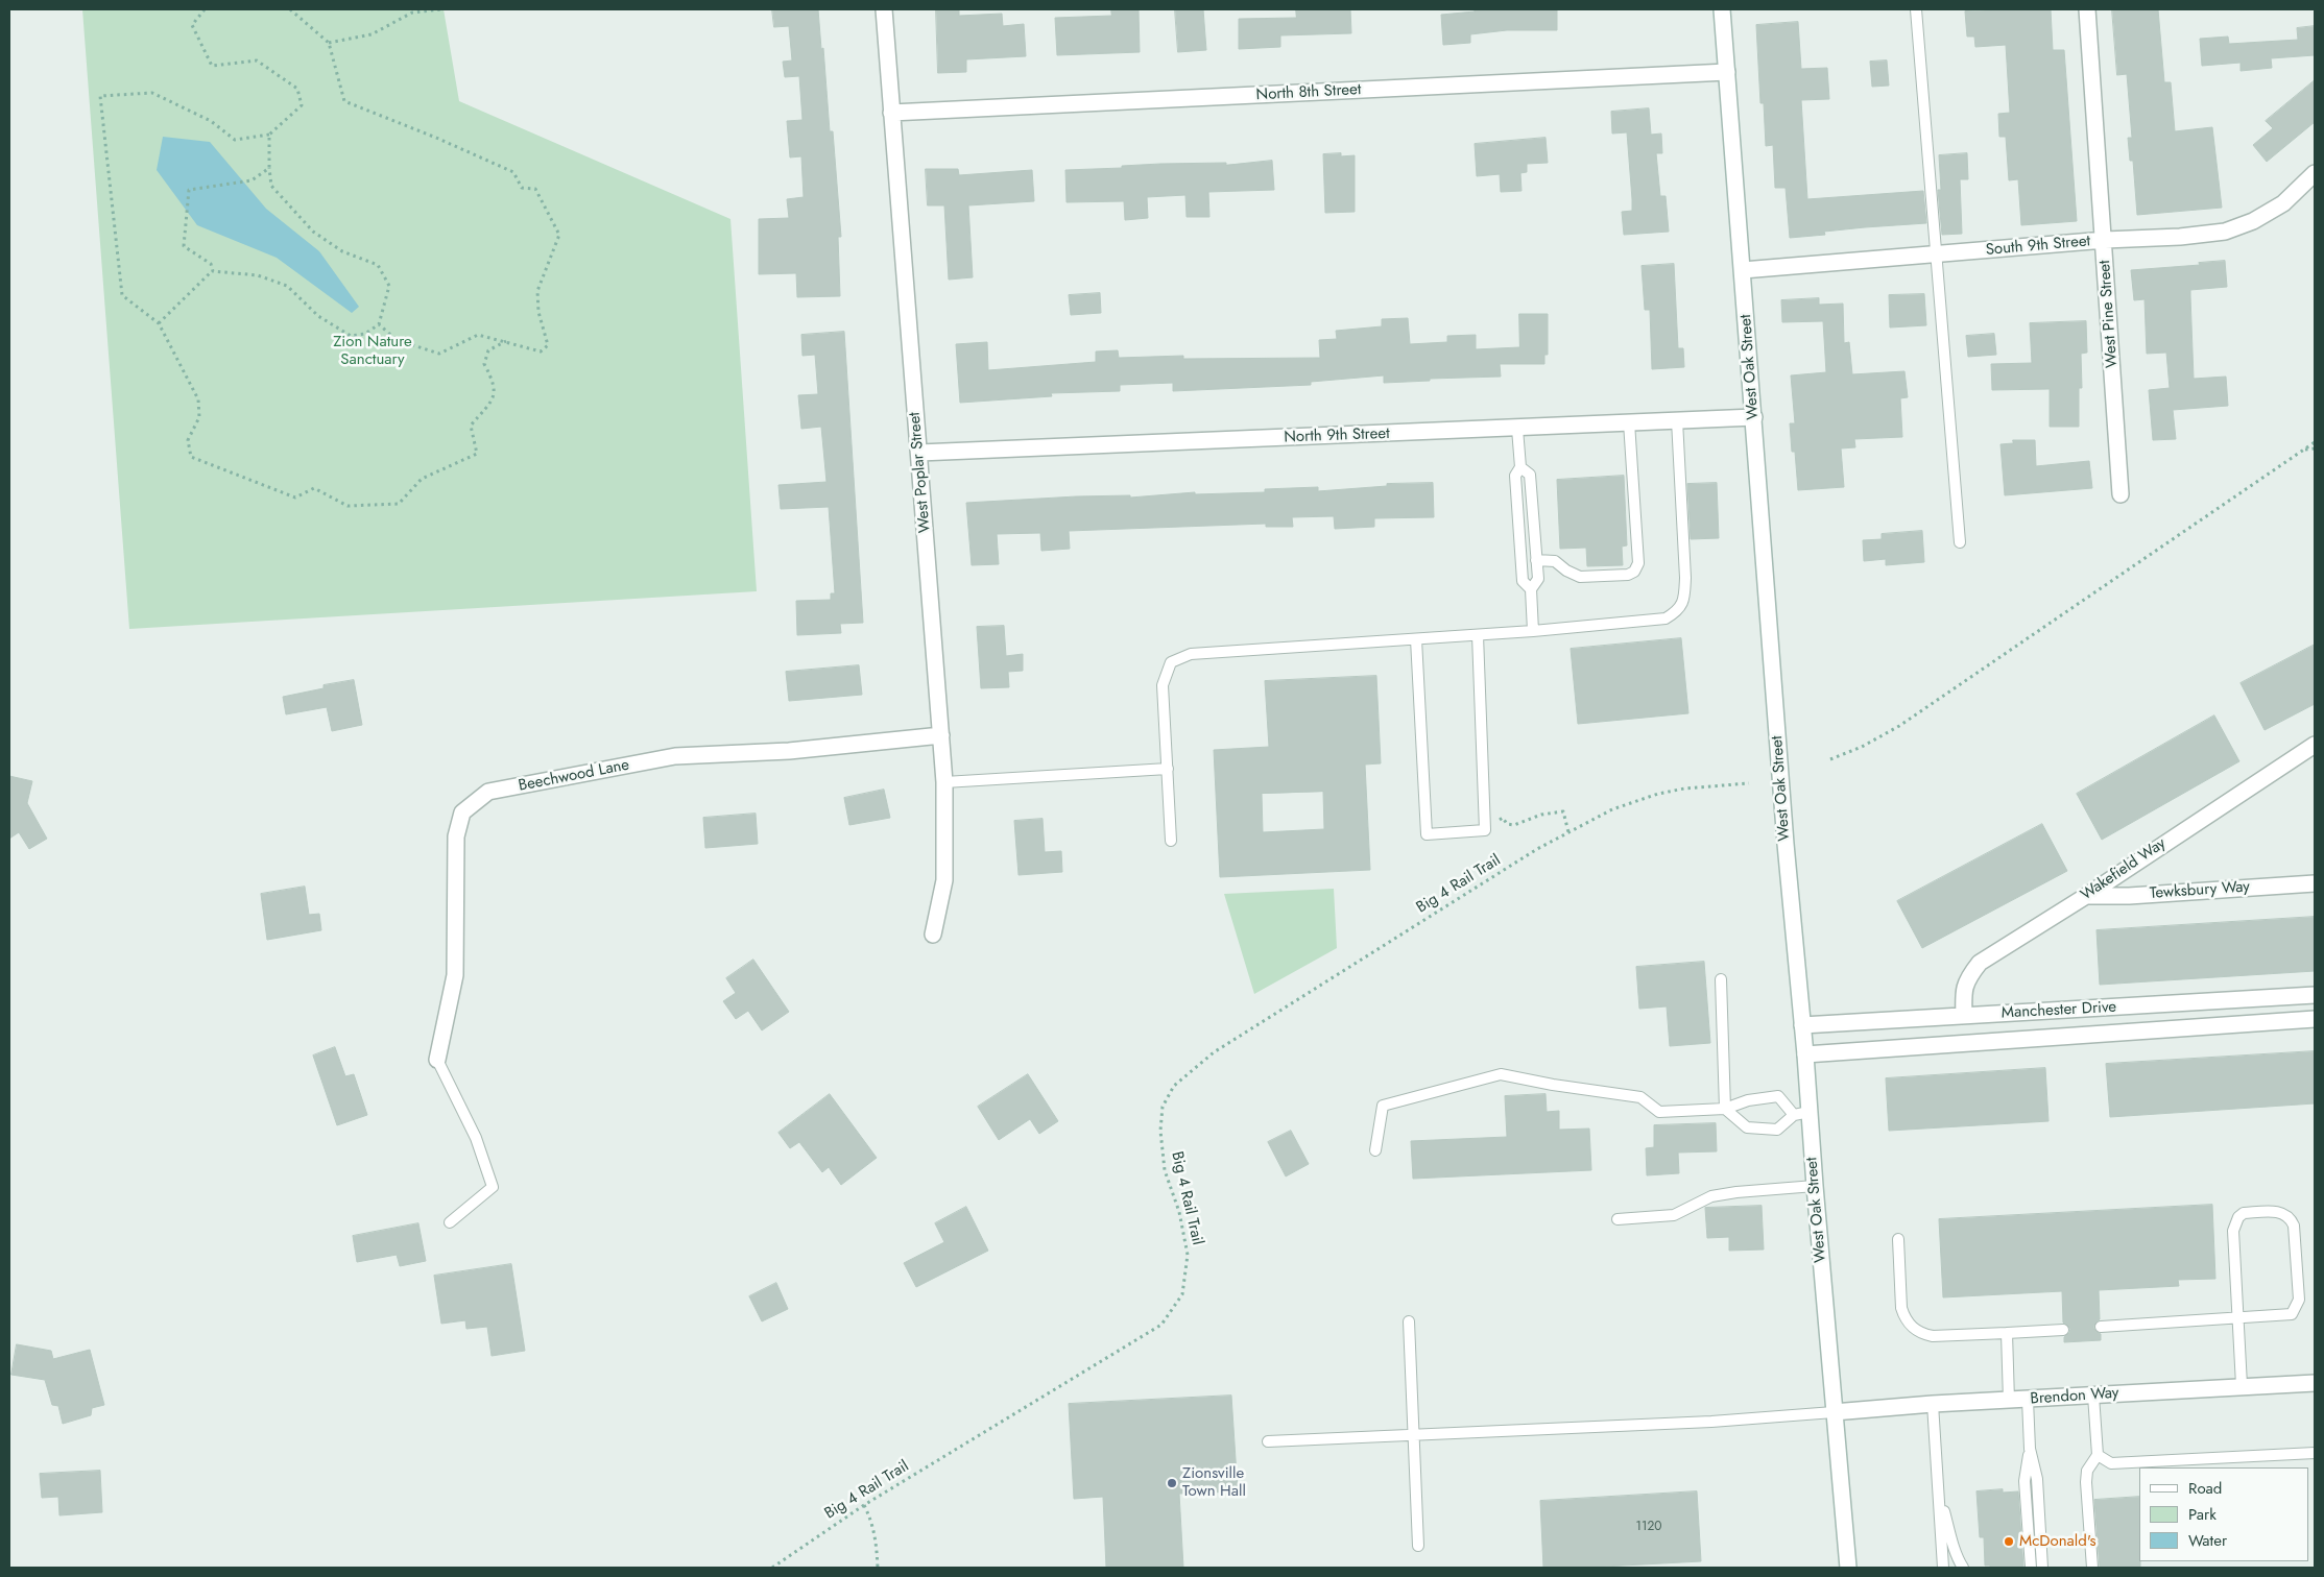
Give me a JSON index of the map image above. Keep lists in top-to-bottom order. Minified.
{"streets":{"street":["North 8th Street","South 9th Street","West Pine Street","West Oak Street","North 9th Street","West Poplar Street","Beechwood Lane","Wakefield Way","Tewksbury Way","Manchester Drive","Brendon Way"],"path":["Big 4 Rail Trail"]},"crossings":[["North 8th Street","West Oak Street"],["North 8th Street","West Poplar Street"],["South 9th Street","West Pine Street"],["South 9th Street","West Oak Street"],["West Oak Street","North 9th Street"],["West Oak Street","Manchester Drive"],["West Oak Street","Brendon Way"],["North 9th Street","West Poplar Street"],["West Poplar Street","Beechwood Lane"],["Wakefield Way","Tewksbury Way"],["Wakefield Way","Manchester Drive"]],"parks":["Zion Nature Sanctuary"],"places":["Zionsville Town Hall","McDonald's"],"house_numbers":["1120"],"legend":["Road","Park","Water"]}
